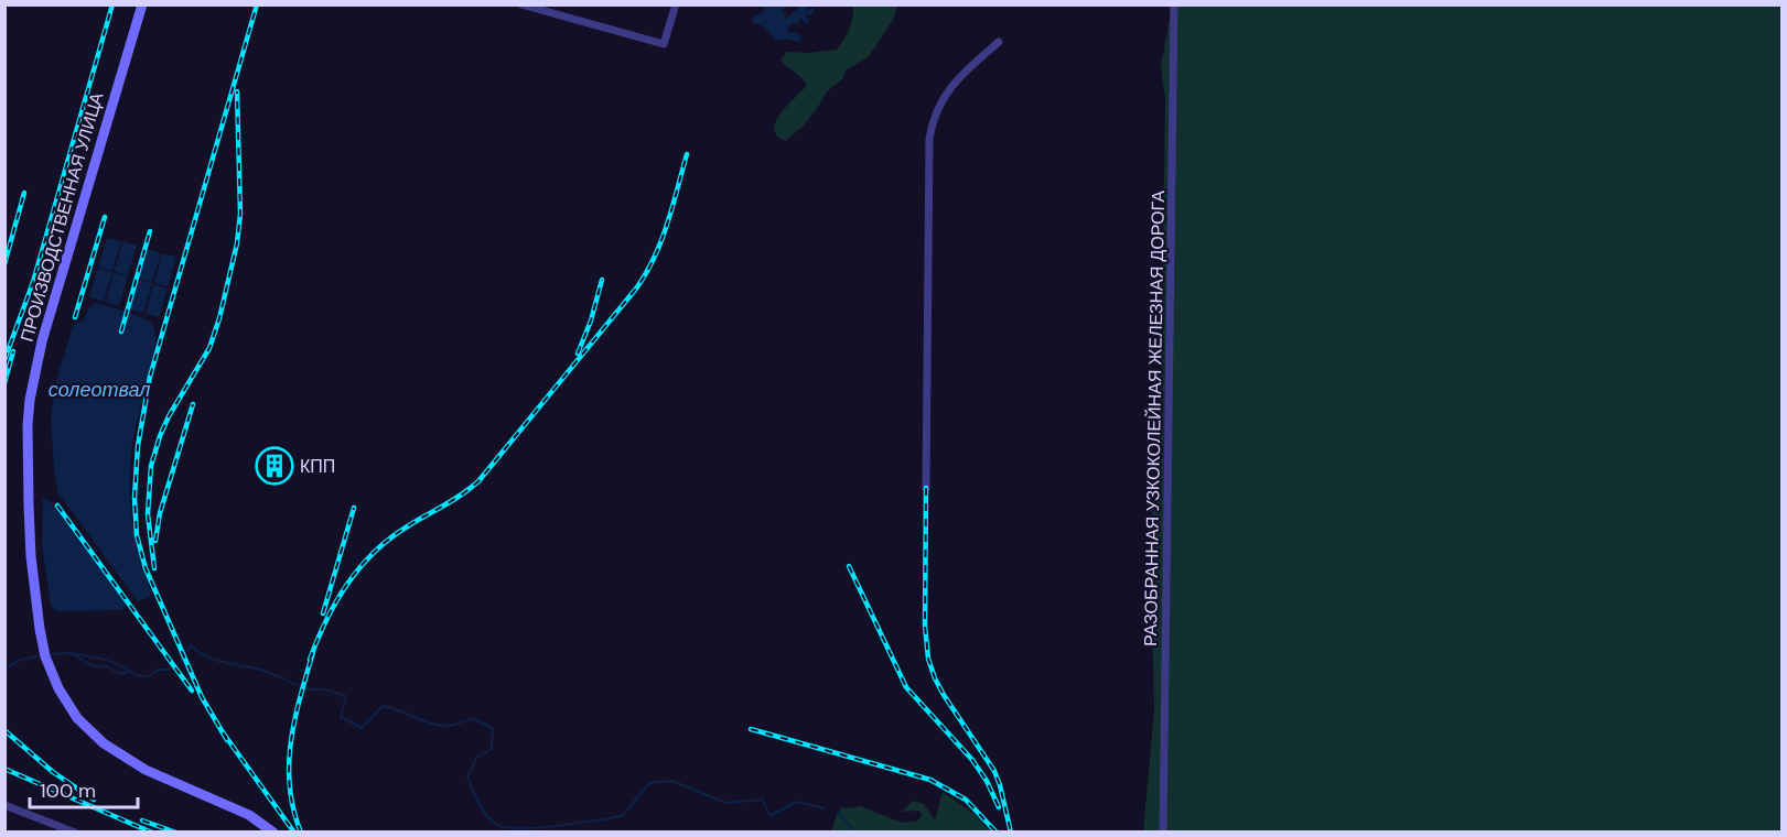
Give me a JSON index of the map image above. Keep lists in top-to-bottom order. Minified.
{"streets":{"main road":["ПРОИЗВОДСТВЕННАЯ УЛИЦА"],"street":["РАЗОБРАННАЯ УЗКОКОЛЕЙНАЯ ЖЕЛЕЗНАЯ ДОРОГА"]},"water":["солеотвал"],"places":{"building":["КПП"]},"scale_bar":"100 m"}
